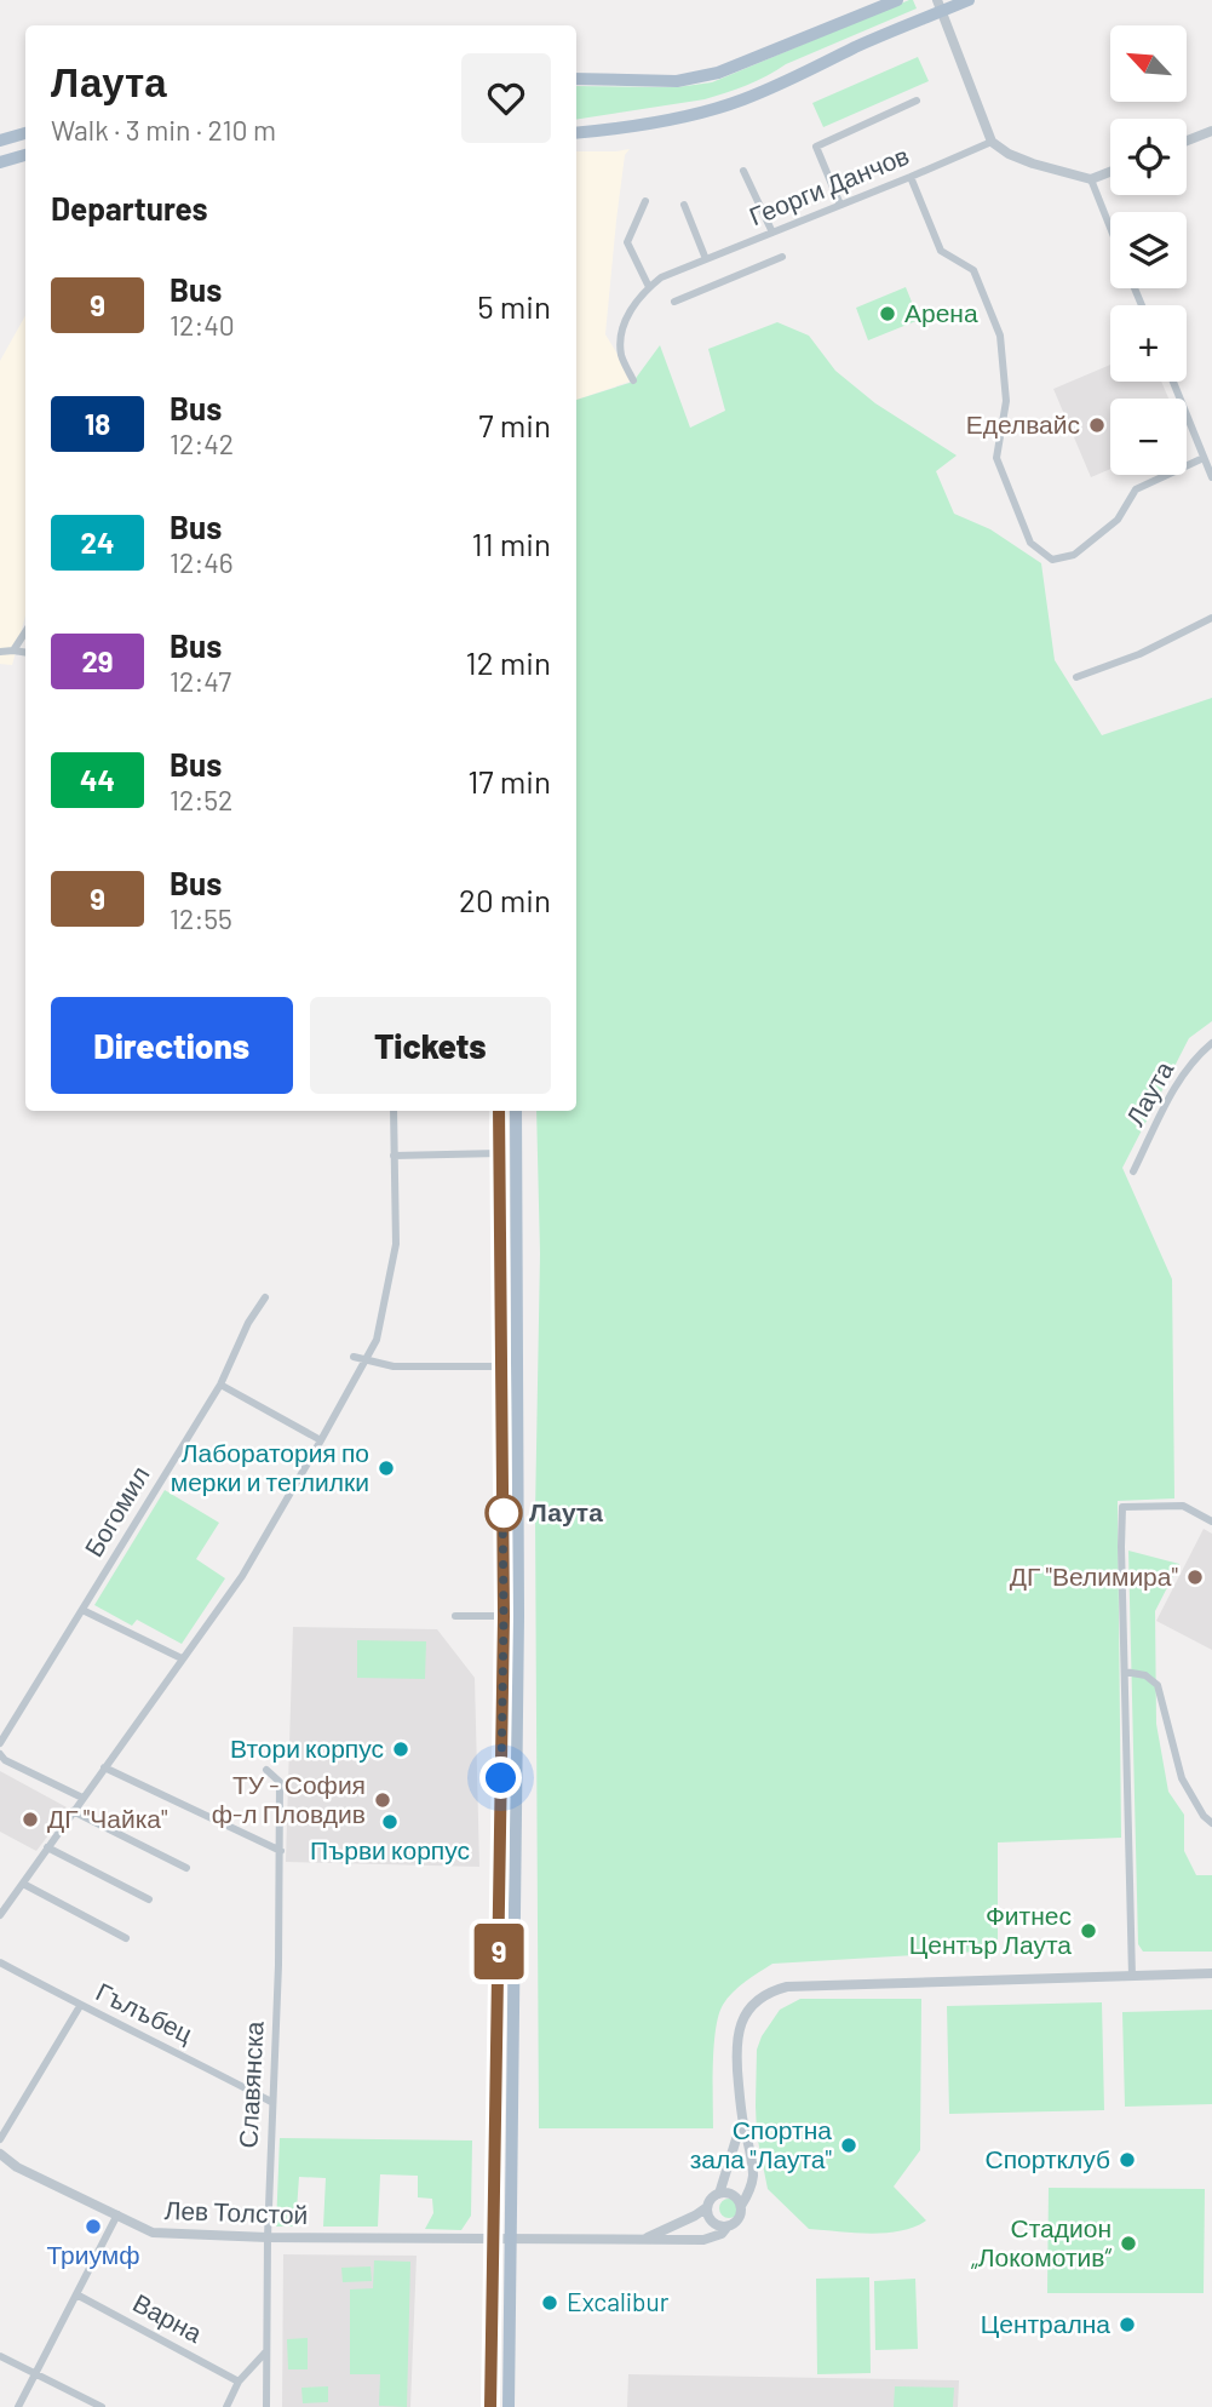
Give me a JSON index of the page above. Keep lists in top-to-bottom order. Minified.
{"streets":{"street":["Георги Данчов","Лаута","Богомил","Гълъбец","Славянска","Лев Толстой","Варна"]},"crossings":[["Гълъбец","Славянска"],["Славянска","Лев Толстой"]],"places":["Арена","Еделвайс","Лаборатория по мерки и теглилки","Лаута","ДГ \"Велимира\"","Втори корпус","ТУ - София ф-л Пловдив","ДГ \"Чайка\"","Първи корпус","Фитнес Център Лаута","Спортна зала \"Лаута\"","Спортклуб","Триумф","Стадион „Локомотив“","Excalibur","Централна"],"lines":["bus line 9"],"north":"top left","page":{"on_map":"9","map_buttons":["+","−"],"heading":[["Лаута","Walk · 3 min · 210 m"],"Departures"],"list":[{"mark":"9","name":"Bus","note":"12:40","value":"5 min"},{"mark":"18","name":"Bus","note":"12:42","value":"7 min"},{"mark":"24","name":"Bus","note":"12:46","value":"11 min"},{"mark":"29","name":"Bus","note":"12:47","value":"12 min"},{"mark":"44","name":"Bus","note":"12:52","value":"17 min"},{"mark":"9","name":"Bus","note":"12:55","value":"20 min"}],"buttons":["Directions","Tickets"]}}
